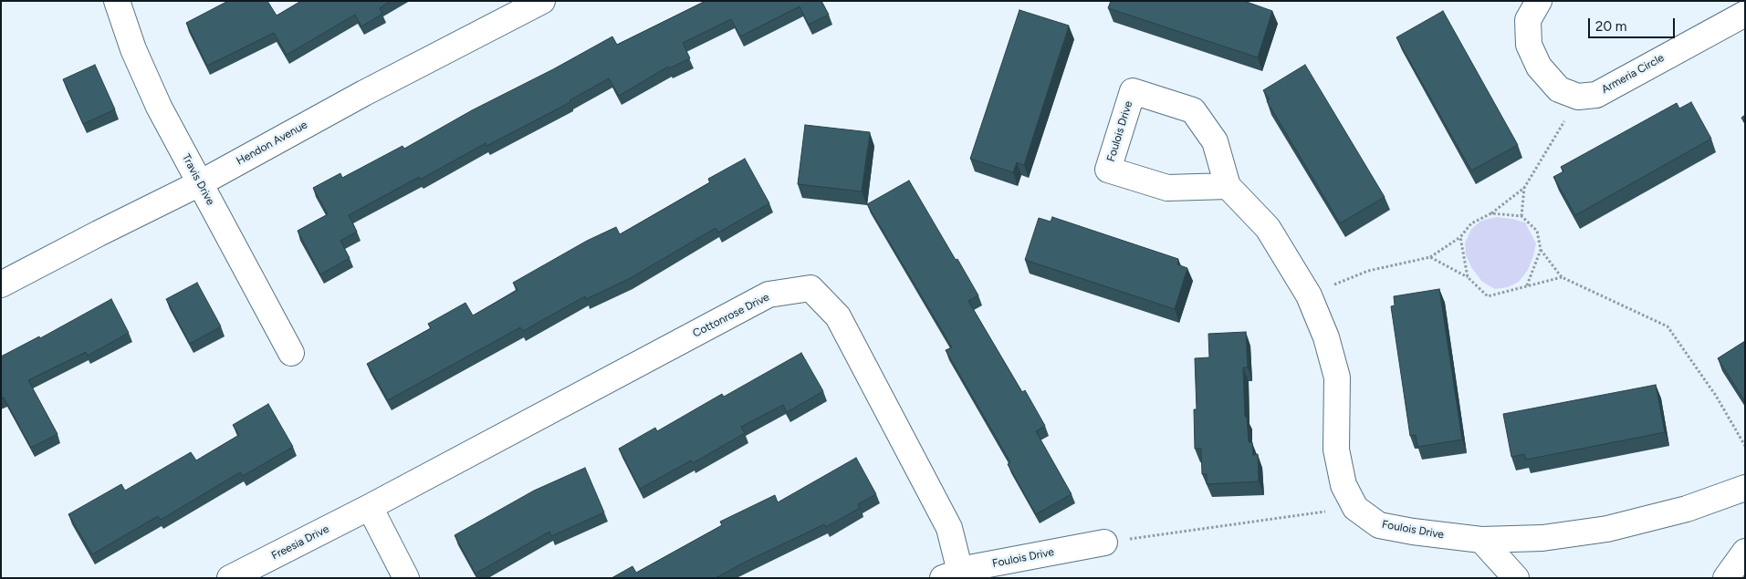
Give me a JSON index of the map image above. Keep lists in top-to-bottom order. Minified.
{"streets":{"street":["Armeria Circle","Foulois Drive","Hendon Avenue","Travis Drive","Cottonrose Drive","Freesia Drive"]},"crossings":[["Foulois Drive","Cottonrose Drive"],["Hendon Avenue","Travis Drive"],["Cottonrose Drive","Freesia Drive"]],"scale_bar":"20 m"}
